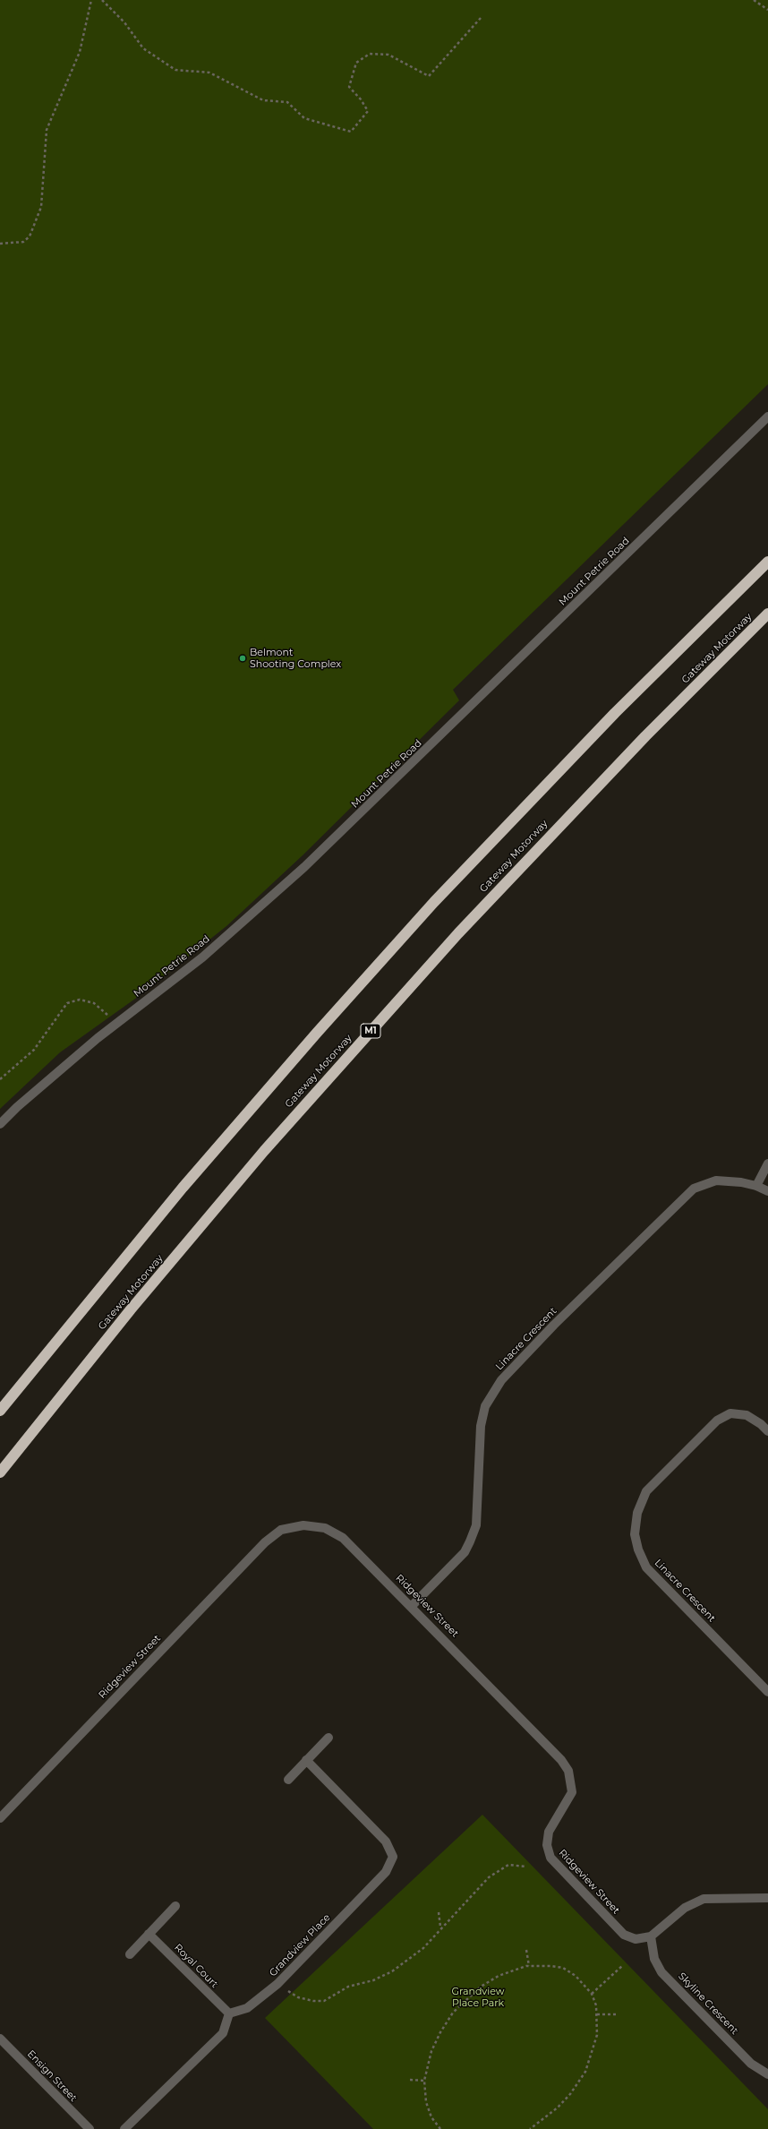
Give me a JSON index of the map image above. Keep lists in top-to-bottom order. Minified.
{"streets":{"highway":["Gateway Motorway","M1"],"street":["Mount Petrie Road","Linacre Crescent","Ridgeview Street","Grandview Place","Royal Court","Skyline Crescent","Ensign Street"]},"crossings":[["Linacre Crescent","Ridgeview Street"],["Ridgeview Street","Skyline Crescent"],["Grandview Place","Royal Court"]],"parks":["Grandview Place Park"],"places":["Belmont Shooting Complex"]}
